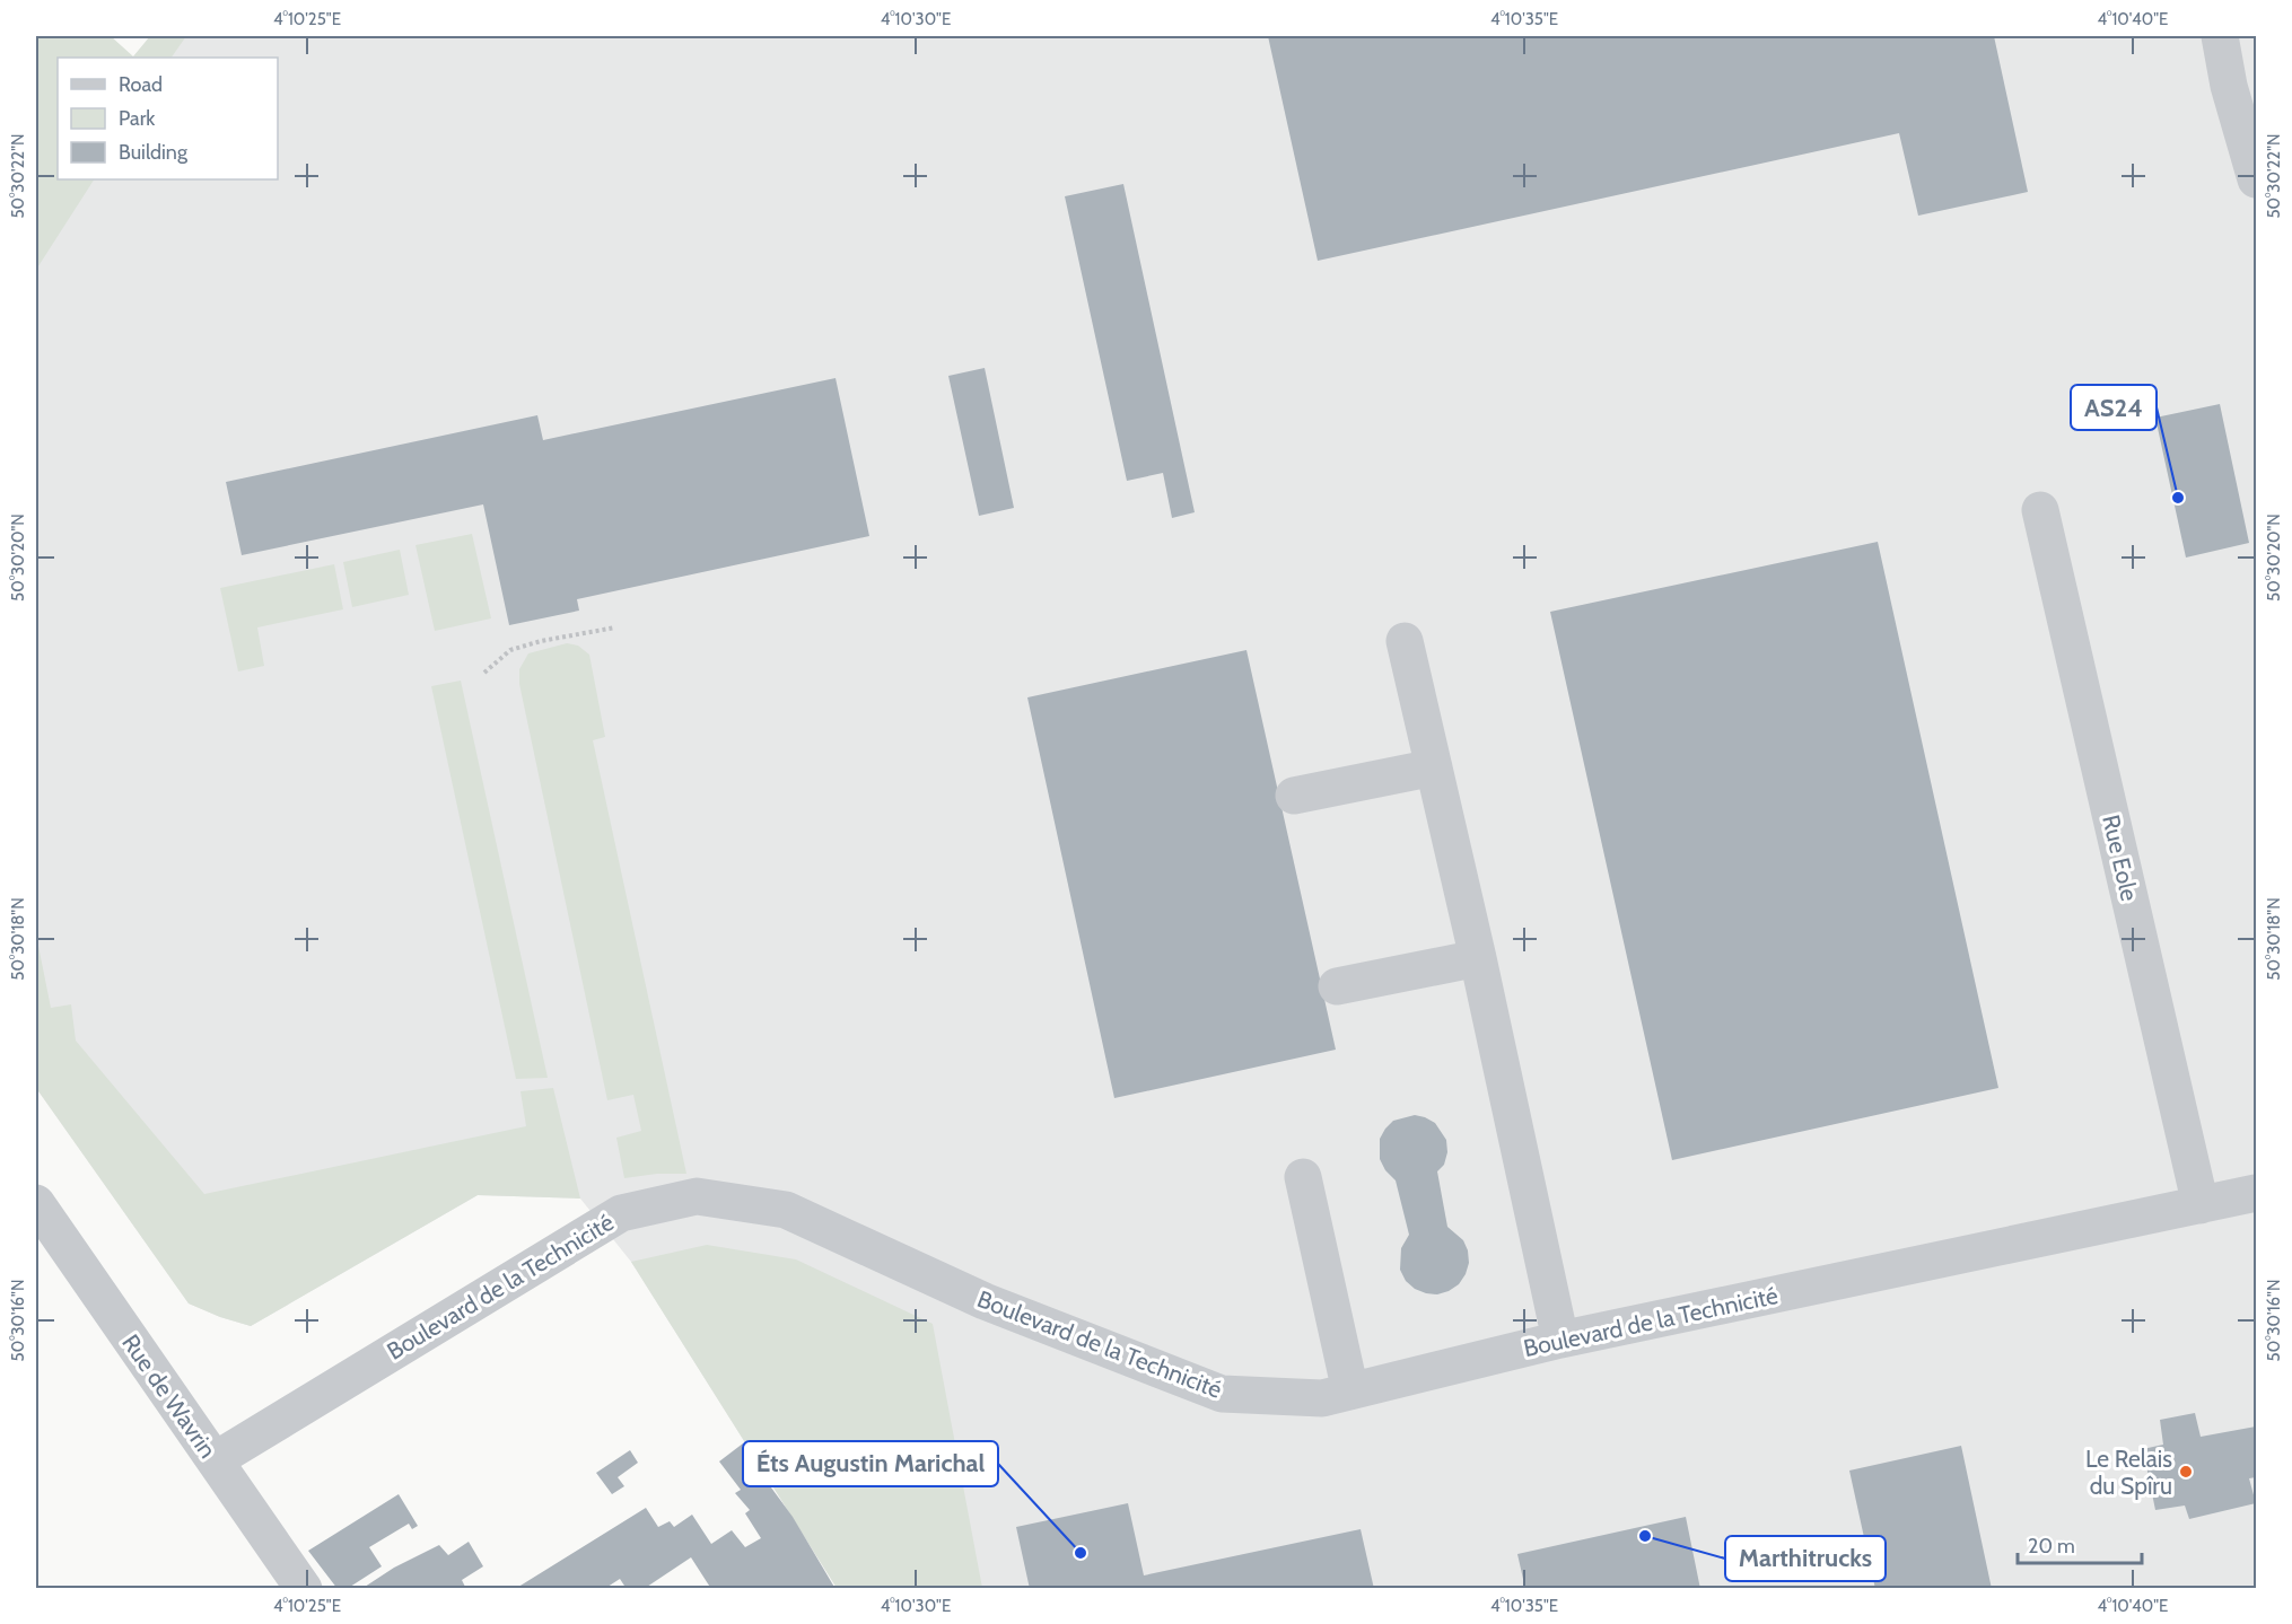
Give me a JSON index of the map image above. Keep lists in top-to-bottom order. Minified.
{"streets":{"street":["Rue Eole","Boulevard de la Technicité","Rue de Wavrin"]},"crossings":[["Rue Eole","Boulevard de la Technicité"],["Boulevard de la Technicité","Rue de Wavrin"]],"places":["AS24","Le Relais du Spîru","Marthitrucks","Éts Augustin Marichal"],"legend":["Road","Park","Building"],"scale_bar":"20 m","coordinates":["4°10'25\"E","4°10'30\"E","4°10'35\"E","4°10'40\"E","50°30'22\"N","50°30'20\"N","50°30'18\"N","50°30'16\"N"]}
